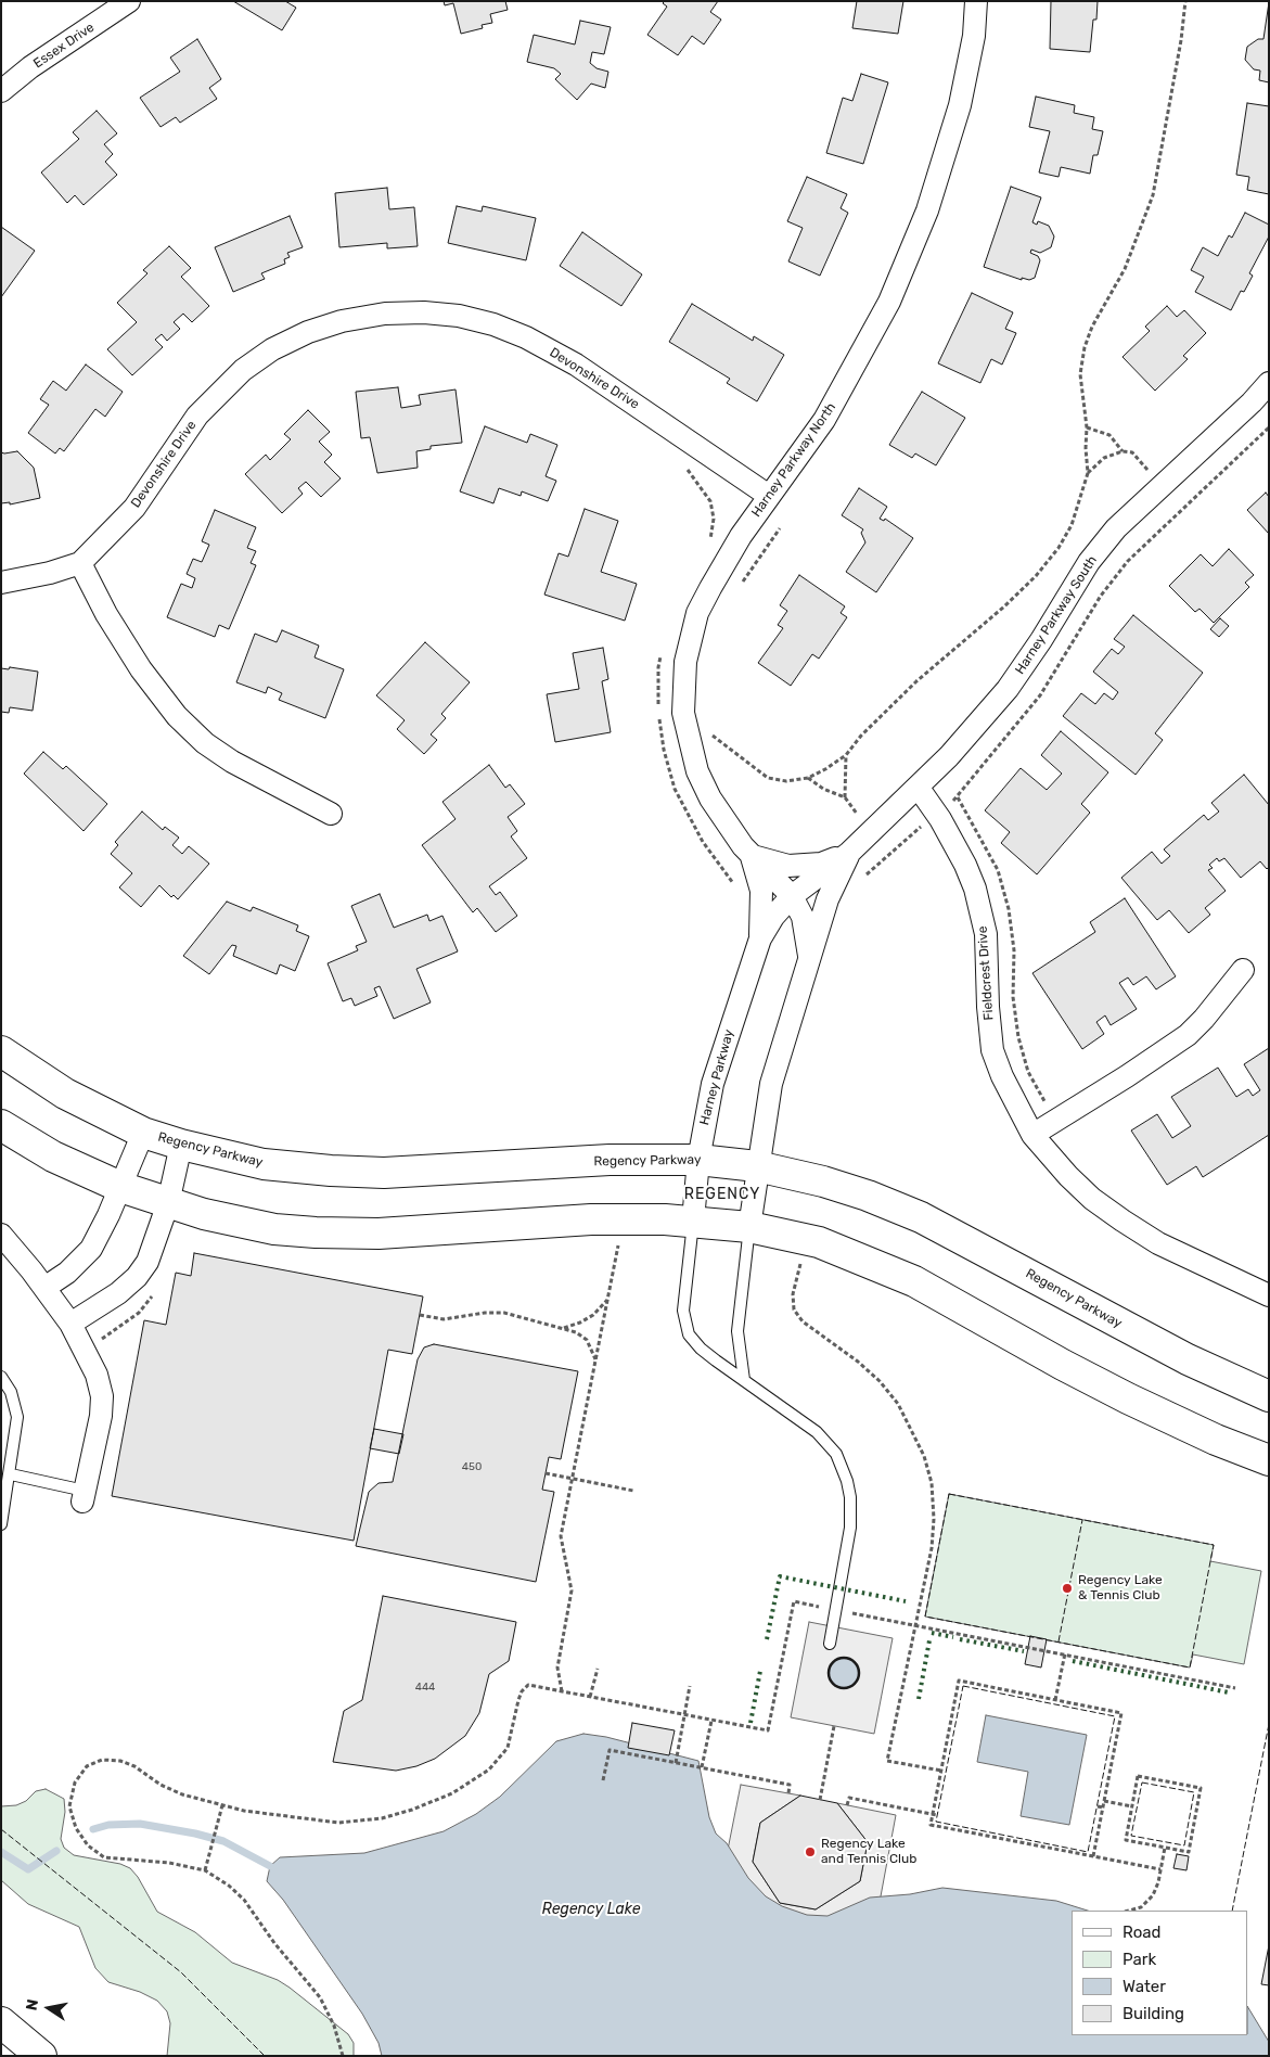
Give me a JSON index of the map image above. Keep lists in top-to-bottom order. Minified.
{"streets":{"main road":["Regency Parkway"],"street":["Essex Drive","Devonshire Drive","Harney Parkway North","Harney Parkway South","Fieldcrest Drive","Harney Parkway"]},"crossings":[["Devonshire Drive","Harney Parkway North"],["Harney Parkway North","Harney Parkway"],["Harney Parkway South","Fieldcrest Drive"],["Harney Parkway South","Harney Parkway"],["Harney Parkway","Regency Parkway"]],"districts":["REGENCY"],"water":["Regency Lake"],"places":["Regency Lake & Tennis Club","Regency Lake and Tennis Club"],"house_numbers":["450","444"],"legend":["Road","Park","Water","Building"],"north":"left"}
